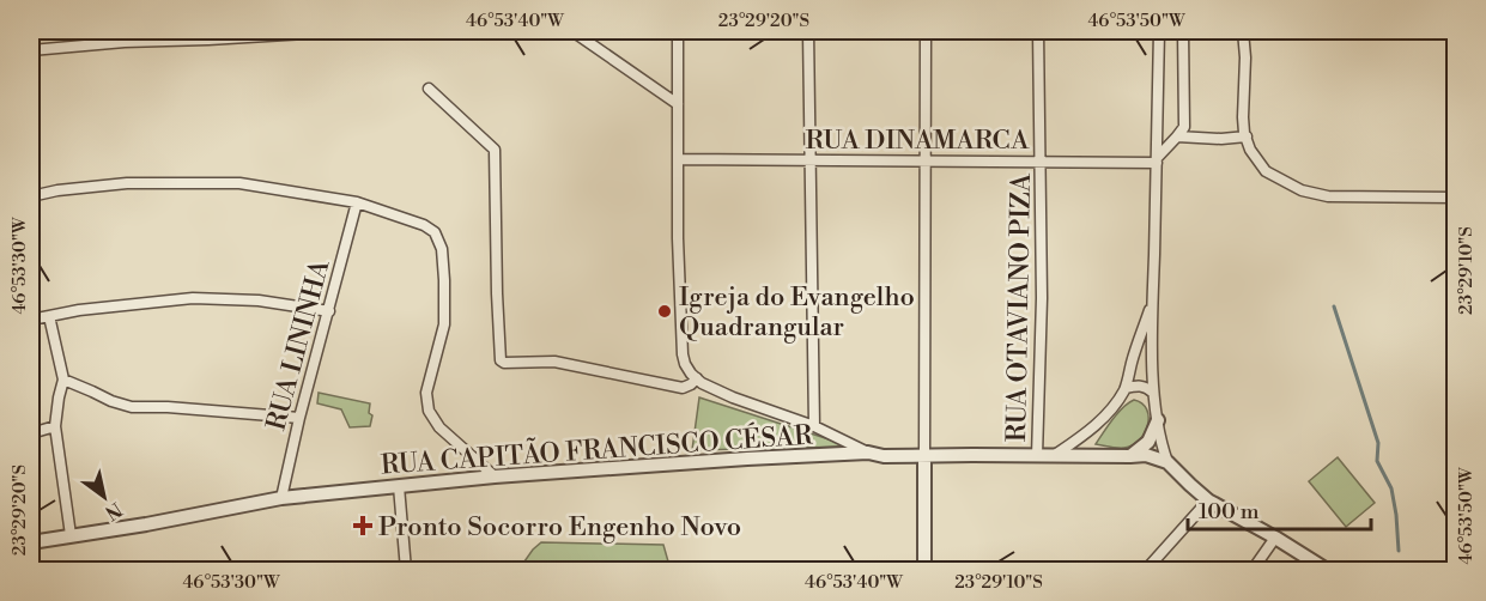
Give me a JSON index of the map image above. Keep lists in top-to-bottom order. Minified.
{"streets":{"street":["RUA DINAMARCA","RUA OTAVIANO PIZA","RUA LININHA","RUA CAPITÃO FRANCISCO CÉSAR"]},"crossings":[["RUA DINAMARCA","RUA OTAVIANO PIZA"],["RUA OTAVIANO PIZA","RUA CAPITÃO FRANCISCO CÉSAR"],["RUA LININHA","RUA CAPITÃO FRANCISCO CÉSAR"]],"places":{"other":["Igreja do Evangelho Quadrangular"],"health":["Pronto Socorro Engenho Novo"]},"scale_bar":"100 m","north":"bottom right","coordinates":["46°53'40\"W","23°29'20\"S","46°53'50\"W","46°53'30\"W","23°29'10\"S"]}
